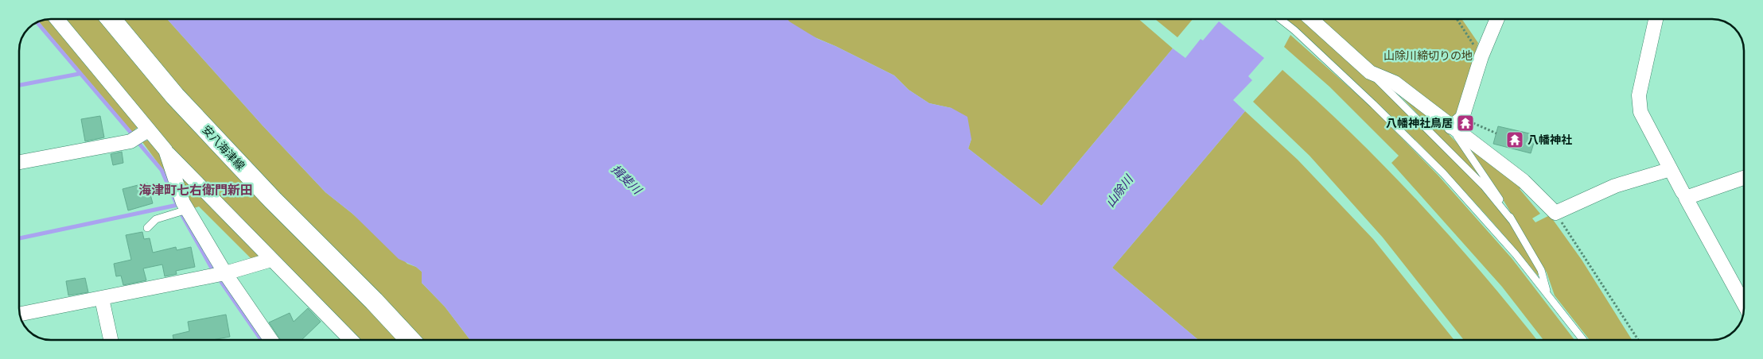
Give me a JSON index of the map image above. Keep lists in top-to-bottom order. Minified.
{"streets":{"main road":["安八海津線"]},"districts":["海津町七右衛門新田"],"water":["揖斐川","山除川"],"parks":["山除川締切りの地"],"places":{"temple":["八幡神社鳥居","八幡神社"]}}
